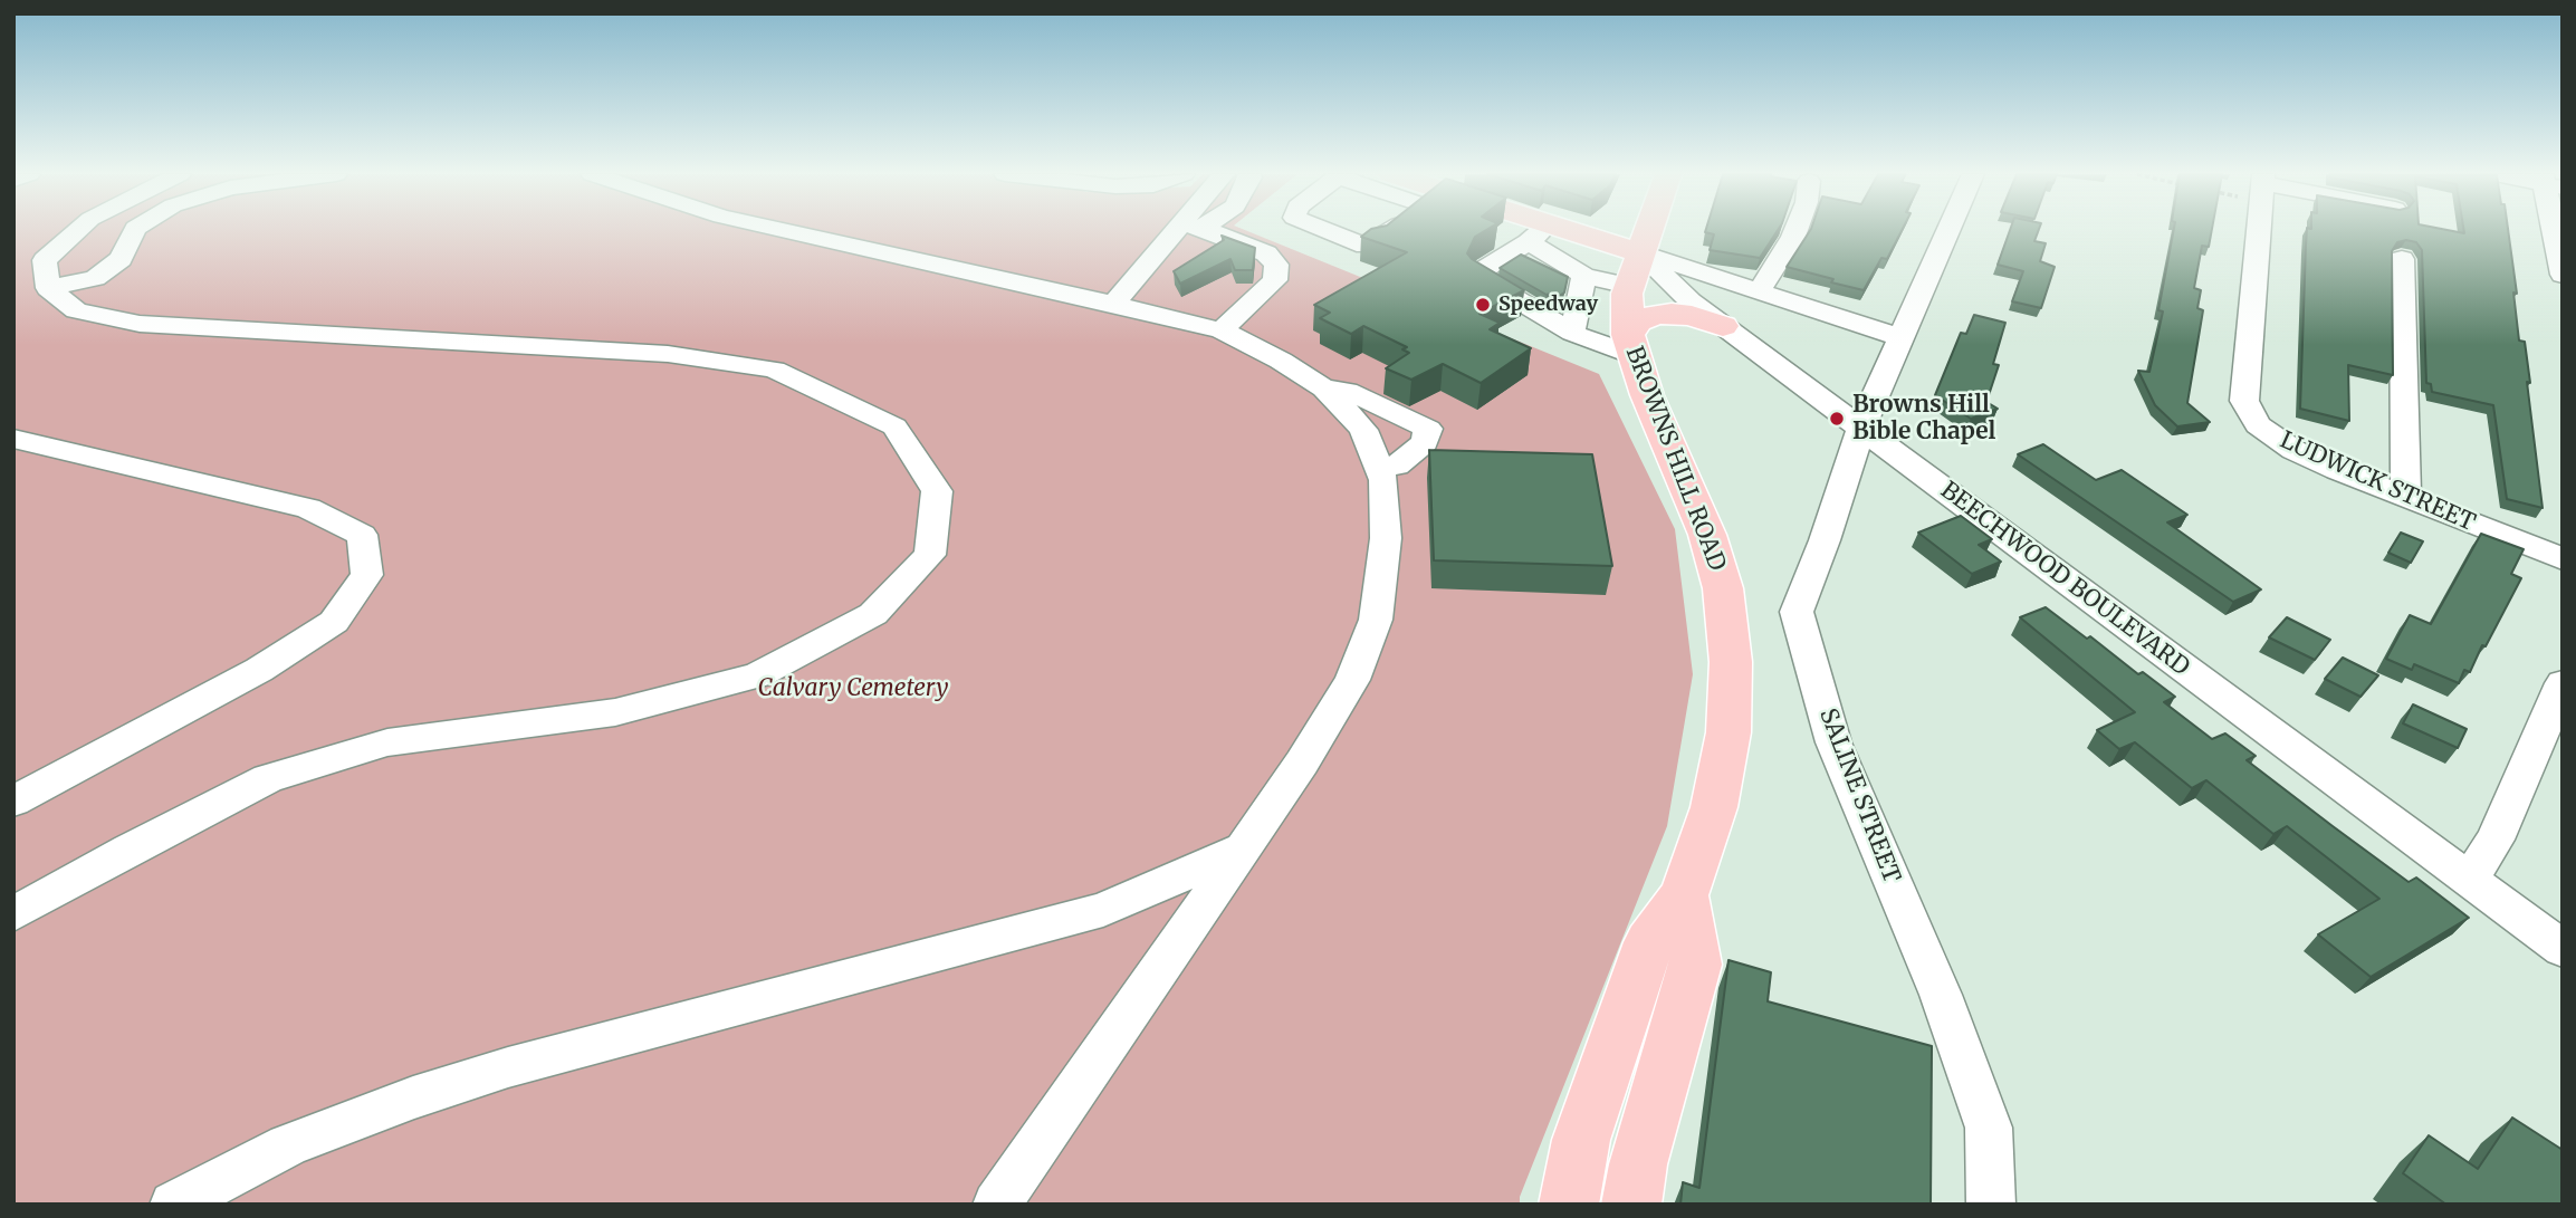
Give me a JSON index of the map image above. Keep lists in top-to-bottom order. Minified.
{"streets":{"main road":["BROWNS HILL ROAD"],"street":["LUDWICK STREET","BEECHWOOD BOULEVARD","SALINE STREET"]},"crossings":[["BROWNS HILL ROAD","BEECHWOOD BOULEVARD"],["BEECHWOOD BOULEVARD","SALINE STREET"]],"parks":["Calvary Cemetery"],"places":["Speedway","Browns Hill Bible Chapel"]}
